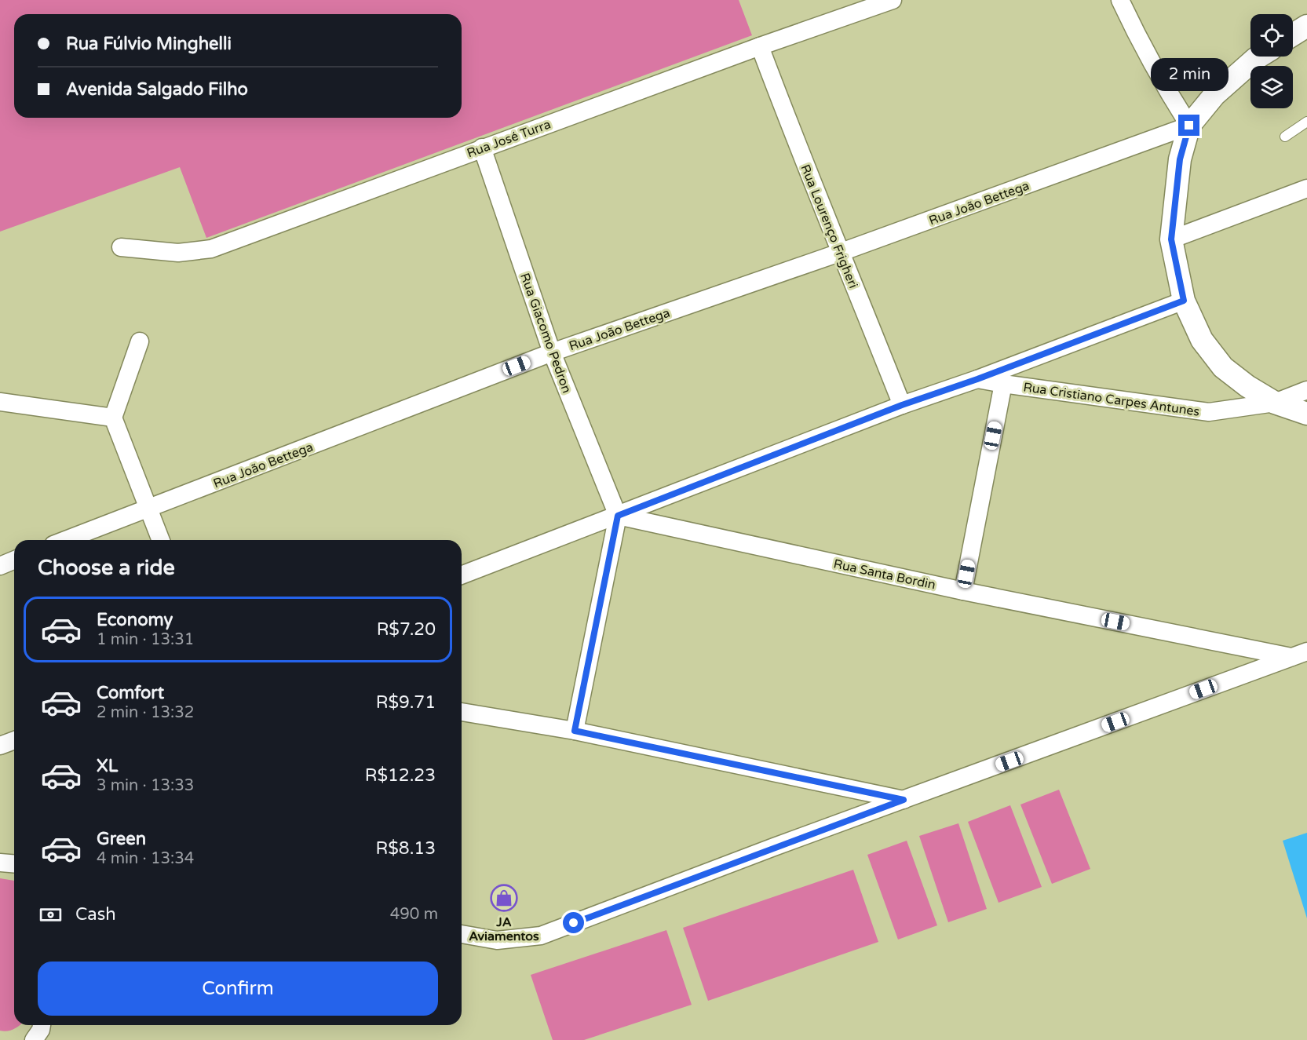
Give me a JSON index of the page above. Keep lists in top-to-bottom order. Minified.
{"streets":{"street":["Rua José Turra","Rua João Bettega","Rua Lourenço Frigheri","Rua Giacomo Pedron","Rua Cristiano Carpes Antunes","Rua Santa Bordin"]},"crossings":[["Rua José Turra","Rua Lourenço Frigheri"],["Rua José Turra","Rua Giacomo Pedron"],["Rua João Bettega","Rua Lourenço Frigheri"],["Rua João Bettega","Rua Giacomo Pedron"],["Rua Lourenço Frigheri","Rua Cristiano Carpes Antunes"],["Rua Giacomo Pedron","Rua Cristiano Carpes Antunes"],["Rua Giacomo Pedron","Rua Santa Bordin"],["Rua Cristiano Carpes Antunes","Rua Santa Bordin"]],"places":{"shop":["JA Aviamentos"]},"page":{"banner":["Rua Fúlvio Minghelli","Avenida Salgado Filho"],"bubble":"2 min","heading":"Choose a ride","list":[{"name":"Economy","note":"1 min · 13:31","value":"R$7.20"},{"name":"Comfort","note":"2 min · 13:32","value":"R$9.71"},{"name":"XL","note":"3 min · 13:33","value":"R$12.23"},{"name":"Green","note":"4 min · 13:34","value":"R$8.13"}],"pay":["Cash","490 m"],"buttons":"Confirm"}}
